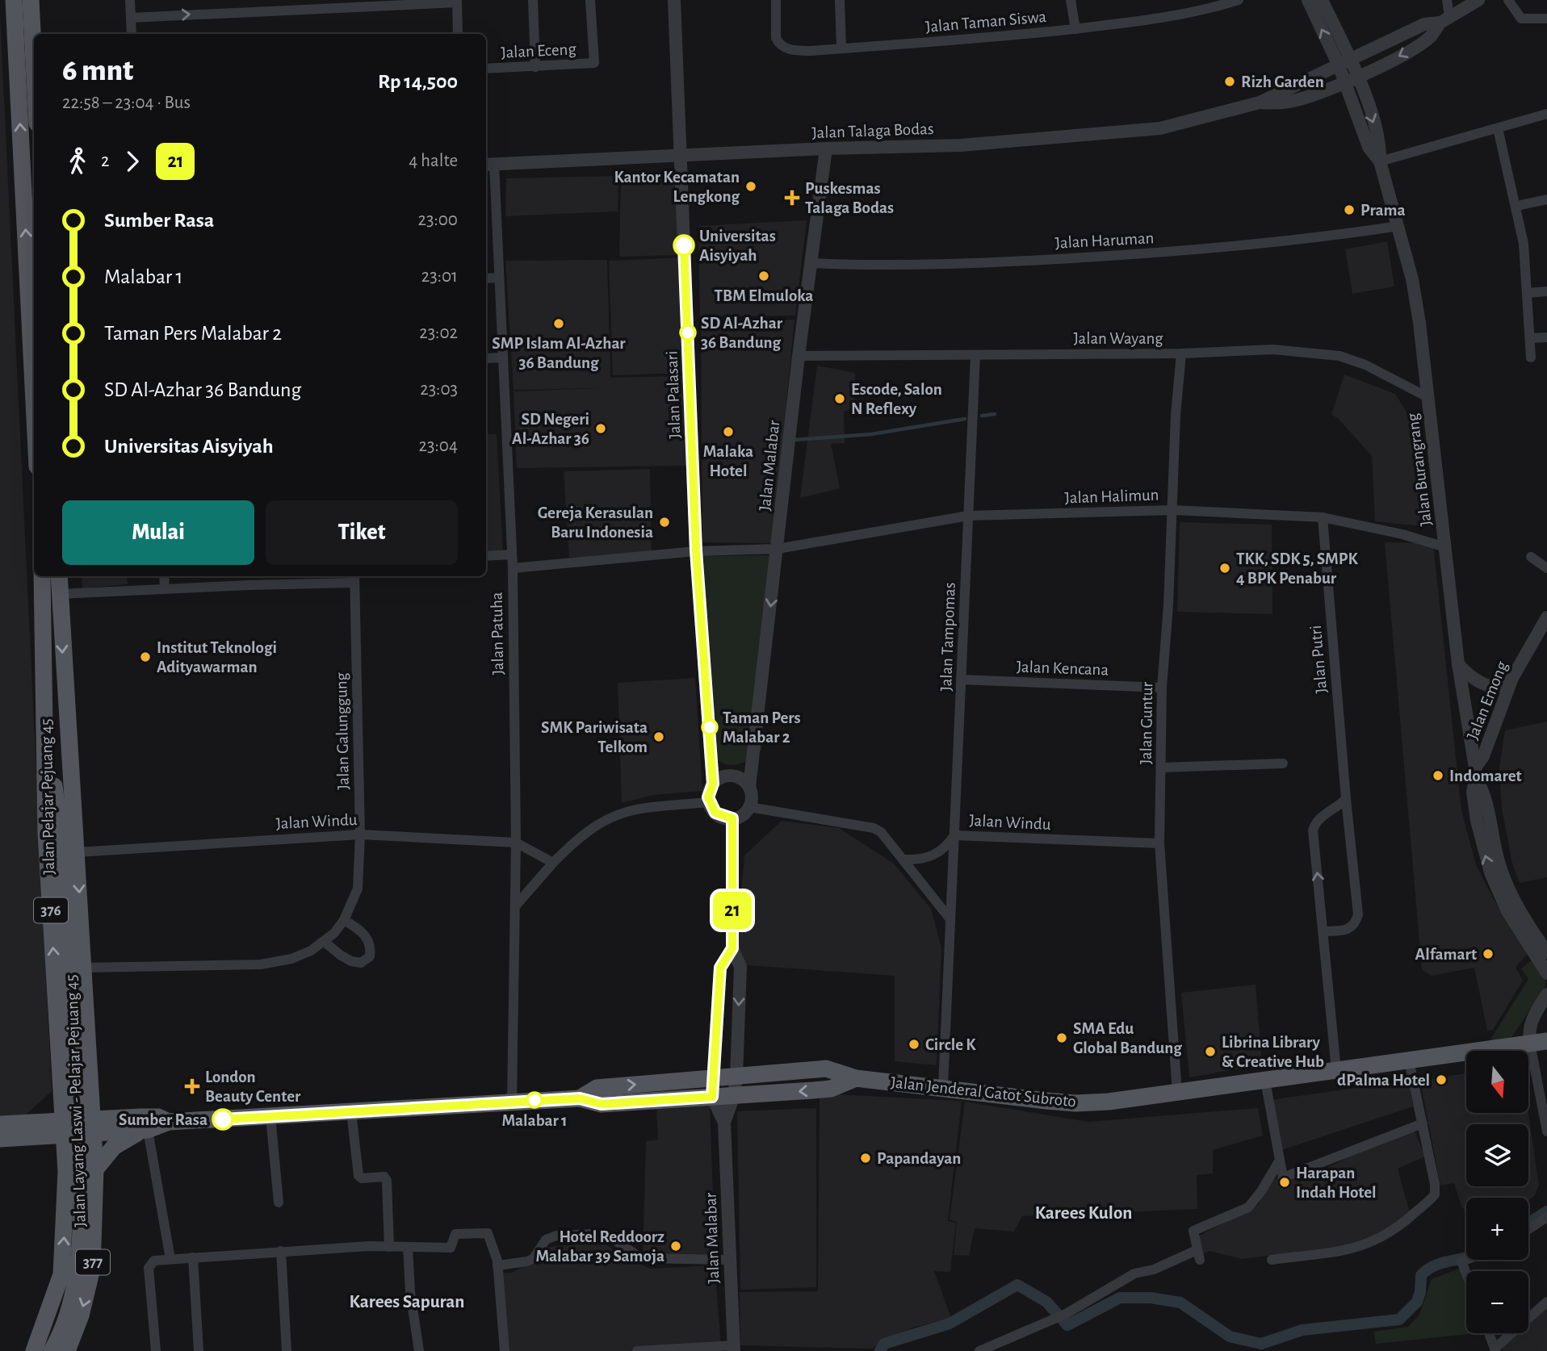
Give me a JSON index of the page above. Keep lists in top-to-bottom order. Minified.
{"streets":{"main road":["Jalan Pelajar Pejuang 45","376","Jalan Jenderal Gatot Subroto","Jalan Layang Laswi - Pelajar Pejuang 45","377"],"street":["Jalan Taman Siswa","Jalan Eceng","Jalan Talaga Bodas","Jalan Haruman","Jalan Wayang","Jalan Palasari","Jalan Malabar","Jalan Burangrang","Jalan Halimun","Jalan Patuha","Jalan Tampomas","Jalan Putri","Jalan Kencana","Jalan Emong","Jalan Guntur","Jalan Galunggung","Jalan Windu"]},"crossings":[["Jalan Talaga Bodas","Jalan Palasari"],["Jalan Talaga Bodas","Jalan Malabar"],["Jalan Talaga Bodas","Jalan Burangrang"],["Jalan Talaga Bodas","Jalan Patuha"],["Jalan Haruman","Jalan Malabar"],["Jalan Haruman","Jalan Burangrang"],["Jalan Wayang","Jalan Malabar"],["Jalan Wayang","Jalan Burangrang"],["Jalan Wayang","Jalan Tampomas"],["Jalan Wayang","Jalan Guntur"],["Jalan Palasari","Jalan Halimun"],["Jalan Malabar","Jalan Halimun"],["Jalan Malabar","Jalan Jenderal Gatot Subroto"],["Jalan Burangrang","Jalan Halimun"],["Jalan Burangrang","Jalan Emong"],["Jalan Halimun","Jalan Patuha"],["Jalan Halimun","Jalan Tampomas"],["Jalan Halimun","Jalan Putri"],["Jalan Halimun","Jalan Guntur"],["Jalan Patuha","Jalan Windu"],["Jalan Patuha","Jalan Jenderal Gatot Subroto"],["Jalan Tampomas","Jalan Kencana"],["Jalan Tampomas","Jalan Windu"],["Jalan Tampomas","Jalan Jenderal Gatot Subroto"],["Jalan Kencana","Jalan Guntur"],["Jalan Guntur","Jalan Windu"],["Jalan Guntur","Jalan Jenderal Gatot Subroto"],["Jalan Galunggung","Jalan Pelajar Pejuang 45"],["Jalan Galunggung","Jalan Windu"],["Jalan Pelajar Pejuang 45","Jalan Windu"],["Jalan Pelajar Pejuang 45","Jalan Jenderal Gatot Subroto"],["Jalan Pelajar Pejuang 45","Jalan Layang Laswi - Pelajar Pejuang 45"],["Jalan Pelajar Pejuang 45","377"],["Jalan Windu","Jalan Layang Laswi - Pelajar Pejuang 45"],["Jalan Jenderal Gatot Subroto","377"]],"districts":["Karees Kulon","Karees Sapuran"],"places":{"other":["Rizh Garden","Kantor Kecamatan Lengkong","Prama","Universitas Aisyiyah","TBM Elmuloka","SMP Islam Al-Azhar 36 Bandung","SD Al-Azhar 36 Bandung","Escode, Salon N Reflexy","SD Negeri Al-Azhar 36","Malaka Hotel","Gereja Kerasulan Baru Indonesia","TKK, SDK 5, SMPK 4 BPK Penabur","Institut Teknologi Adityawarman","Taman Pers Malabar 2","SMK Pariwisata Telkom","Indomaret","Alfamart","SMA Edu Global Bandung","Circle K","Librina Library & Creative Hub","dPalma Hotel","Malabar 1","Sumber Rasa","Papandayan","Harapan Indah Hotel","Hotel Reddoorz Malabar 39 Samoja"],"health":["Puskesmas Talaga Bodas","London Beauty Center"]},"lines":["bus line 21"],"north":"bottom","page":{"on_map":"21","heading":["6 mnt","22:58 – 23:04 · Bus","Rp 14,500"],"legs":["2","21","4 halte"],"list":[{"name":"Sumber Rasa","value":"23:00"},{"name":"Malabar 1","value":"23:01"},{"name":"Taman Pers Malabar 2","value":"23:02"},{"name":"SD Al-Azhar 36 Bandung","value":"23:03"},{"name":"Universitas Aisyiyah","value":"23:04"}],"buttons":["Mulai","Tiket"],"map_buttons":["+","−"]}}
